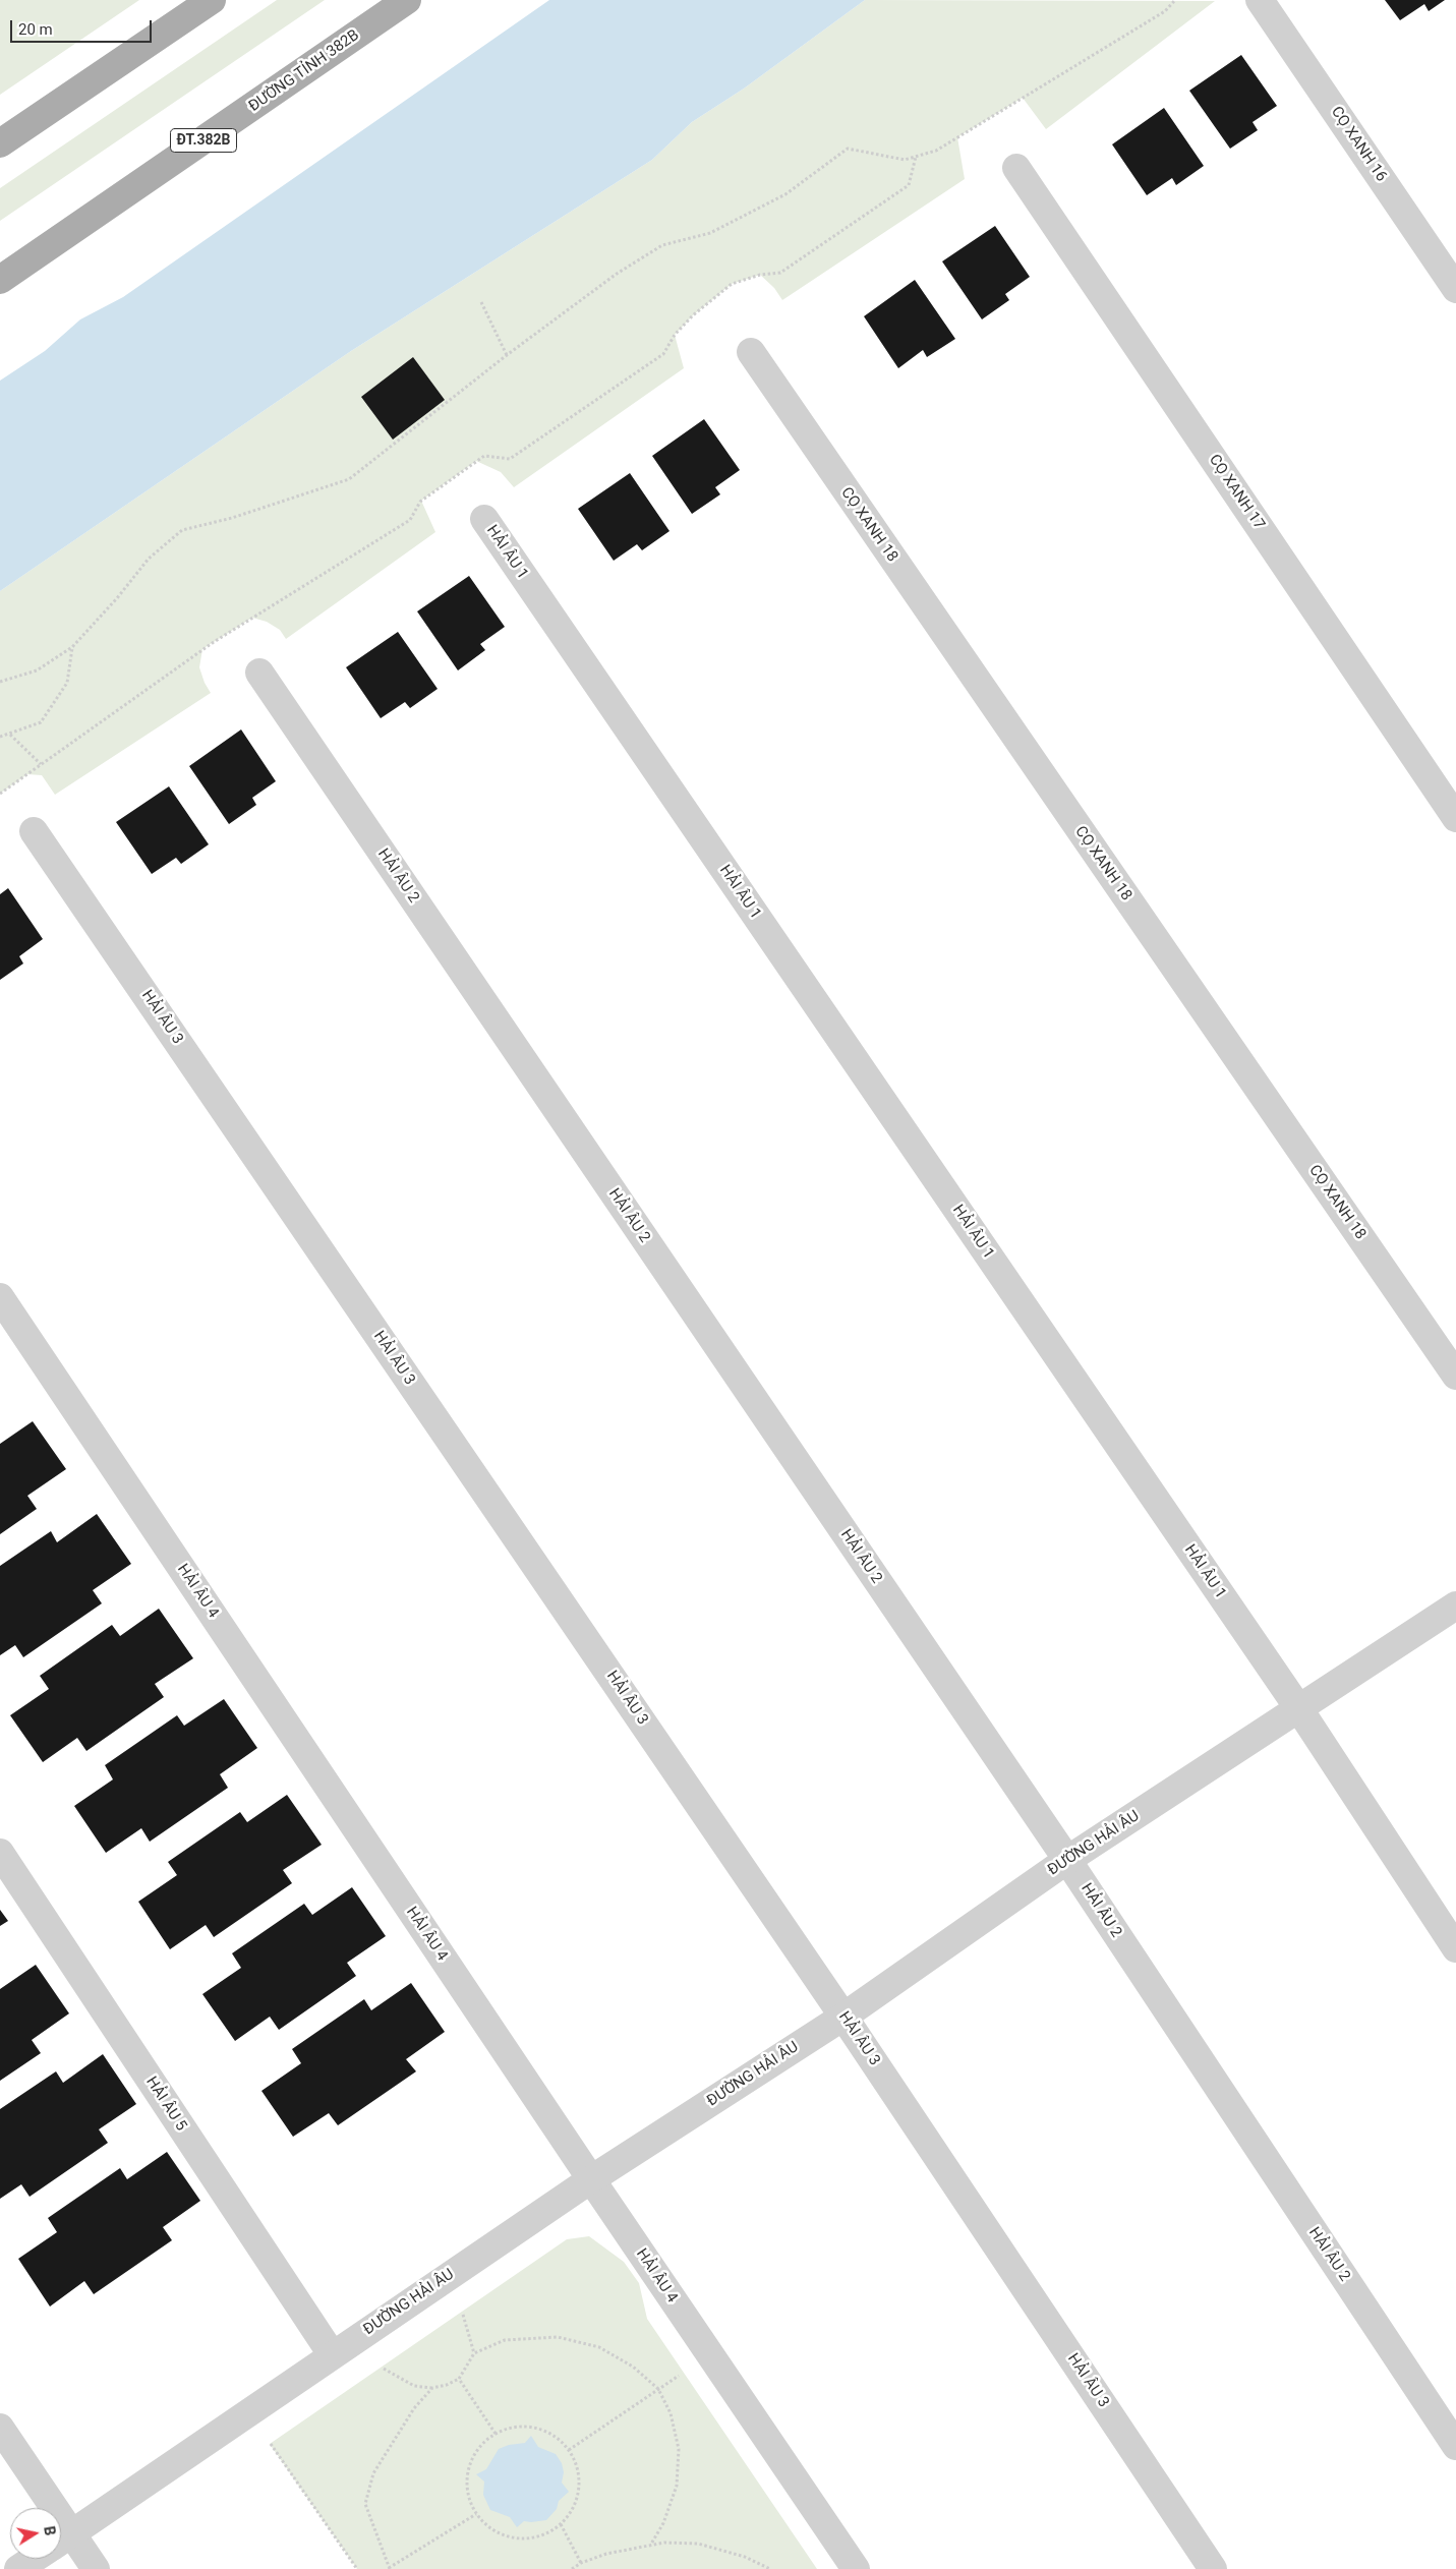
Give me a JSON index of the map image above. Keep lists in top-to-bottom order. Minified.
{"streets":{"main road":["ĐƯỜNG TỈNH 382B","ĐT.382B"],"street":["CỌ XANH 16","CỌ XANH 17","CỌ XANH 18","HẢI ÂU 1","HẢI ÂU 2","HẢI ÂU 3","HẢI ÂU 4","ĐƯỜNG HẢI ÂU","HẢI ÂU 5"]},"crossings":[["HẢI ÂU 1","ĐƯỜNG HẢI ÂU"],["HẢI ÂU 2","ĐƯỜNG HẢI ÂU"],["HẢI ÂU 3","ĐƯỜNG HẢI ÂU"],["HẢI ÂU 4","ĐƯỜNG HẢI ÂU"],["ĐƯỜNG HẢI ÂU","HẢI ÂU 5"]],"scale_bar":"20 m","north":"right"}
